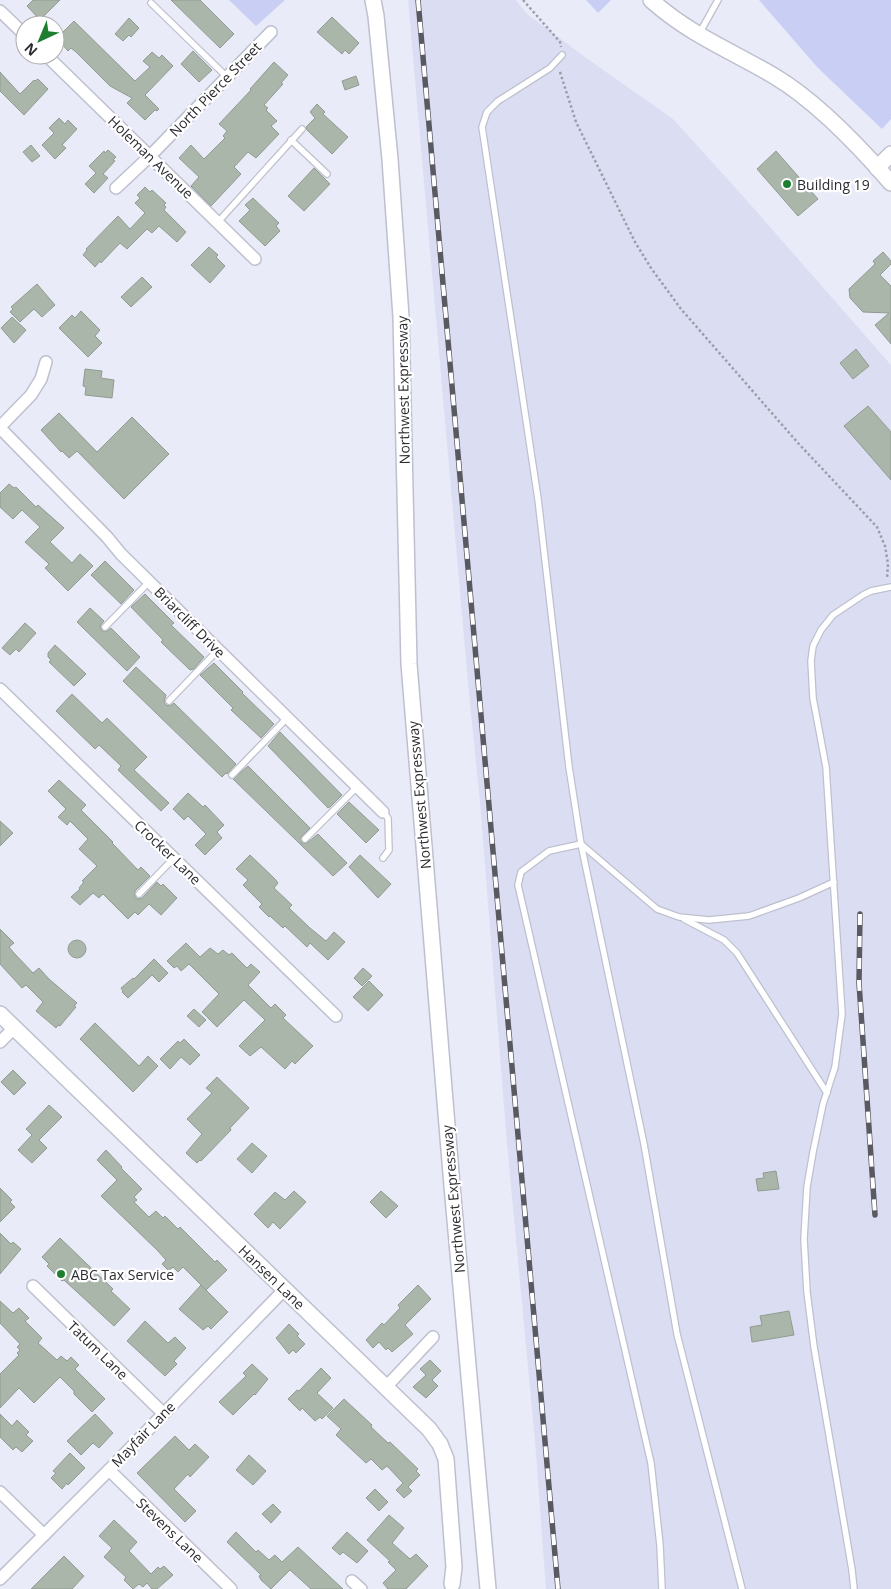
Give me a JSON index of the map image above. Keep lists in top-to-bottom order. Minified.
{"streets":{"main road":["Northwest Expressway","Hansen Lane"],"street":["North Pierce Street","Holeman Avenue","Briarcliff Drive","Crocker Lane","Tatum Lane","Mayfair Lane","Stevens Lane"]},"crossings":[["North Pierce Street","Holeman Avenue"],["Hansen Lane","Mayfair Lane"],["Tatum Lane","Mayfair Lane"],["Mayfair Lane","Stevens Lane"]],"places":["Building 19","ABC Tax Service"],"north":"bottom left"}
